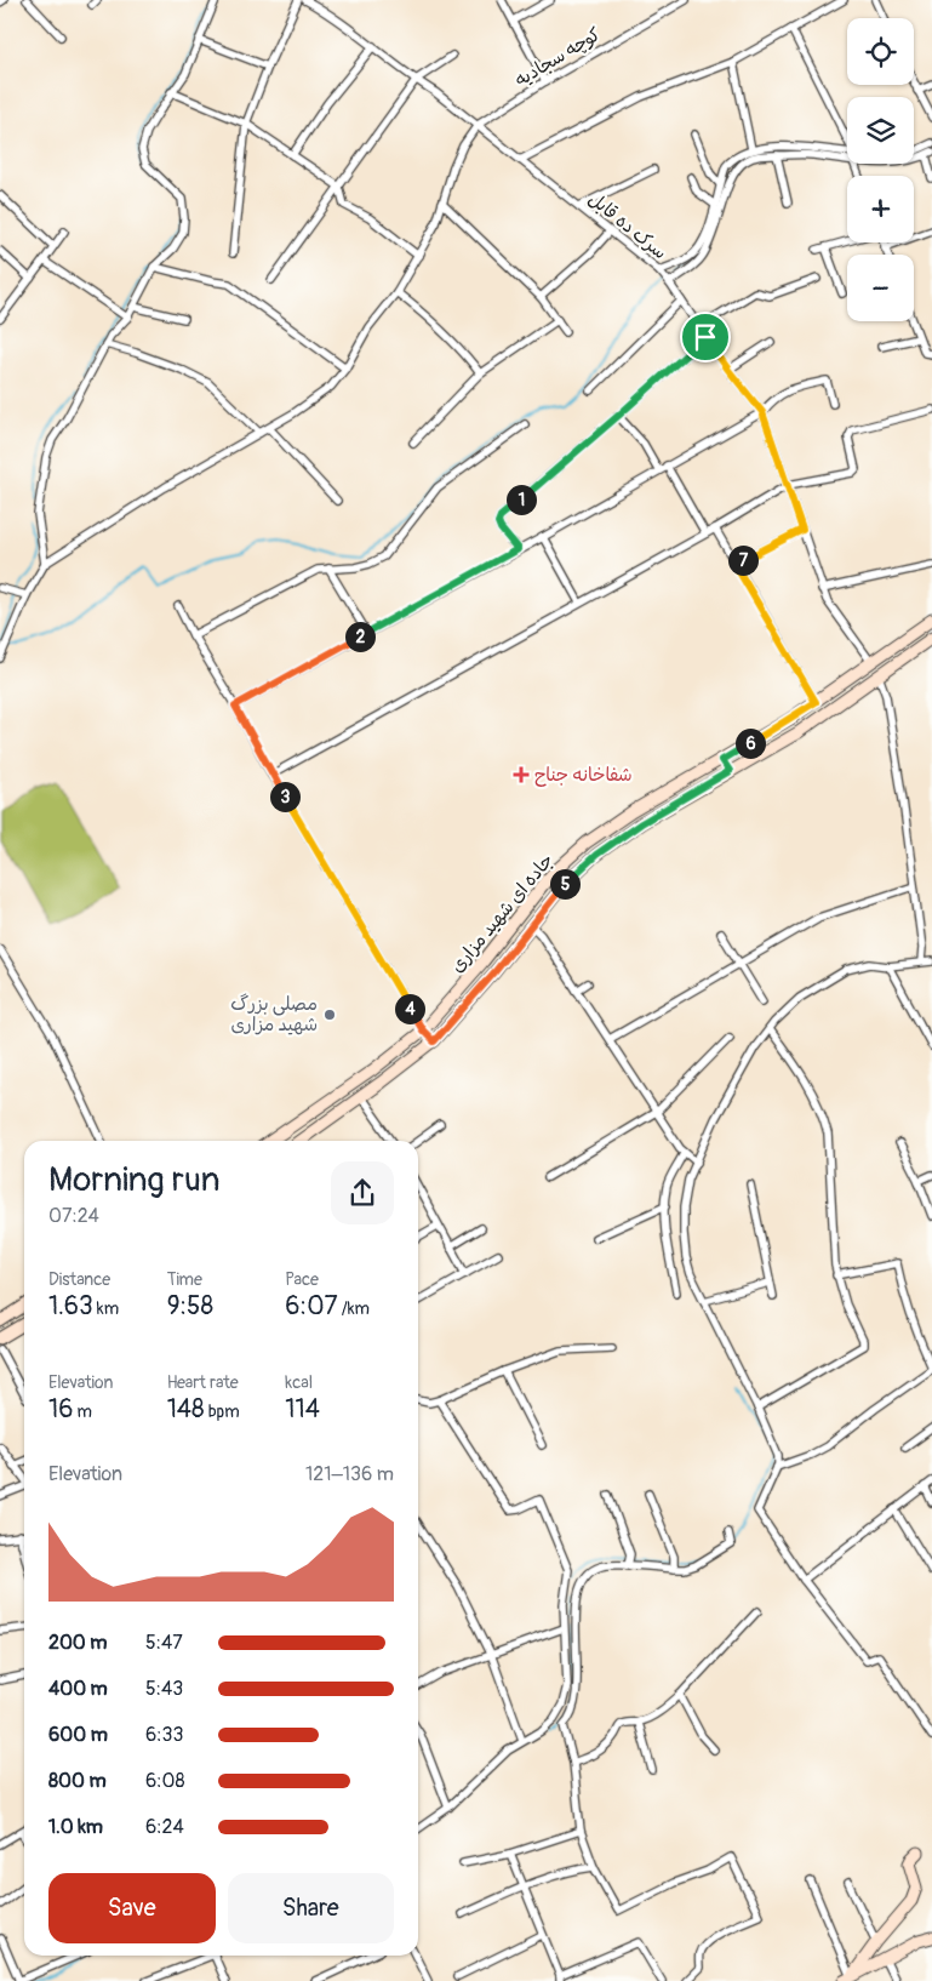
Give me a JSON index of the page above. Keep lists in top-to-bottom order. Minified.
{"streets":{"main road":["جاده ای شهید مزاری"],"street":["کوچه سجادیه","سرک ده قابل"]},"crossings":[["کوچه سجادیه","سرک ده قابل"],["سرک ده قابل","جاده ای شهید مزاری"]],"places":{"health":["شفاخانه جناح"],"other":["مصلی بزرگ شهید مزاری"]},"page":{"map_buttons":["+","−"],"pins":["1","7","2","6","3","5","4"],"heading":["Morning run","07:24"],"stats":[["Distance","1.63 km"],["Time","9:58"],["Pace","6:07 /km"],["Elevation","16 m"],["Heart rate","148 bpm"],["kcal","114"]],"chart":["Elevation","121–136 m"],"list":[{"name":"200 m","note":"5:47"},{"name":"400 m","note":"5:43"},{"name":"600 m","note":"6:33"},{"name":"800 m","note":"6:08"},{"name":"1.0 km","note":"6:24"}],"buttons":["Save","Share"]}}
